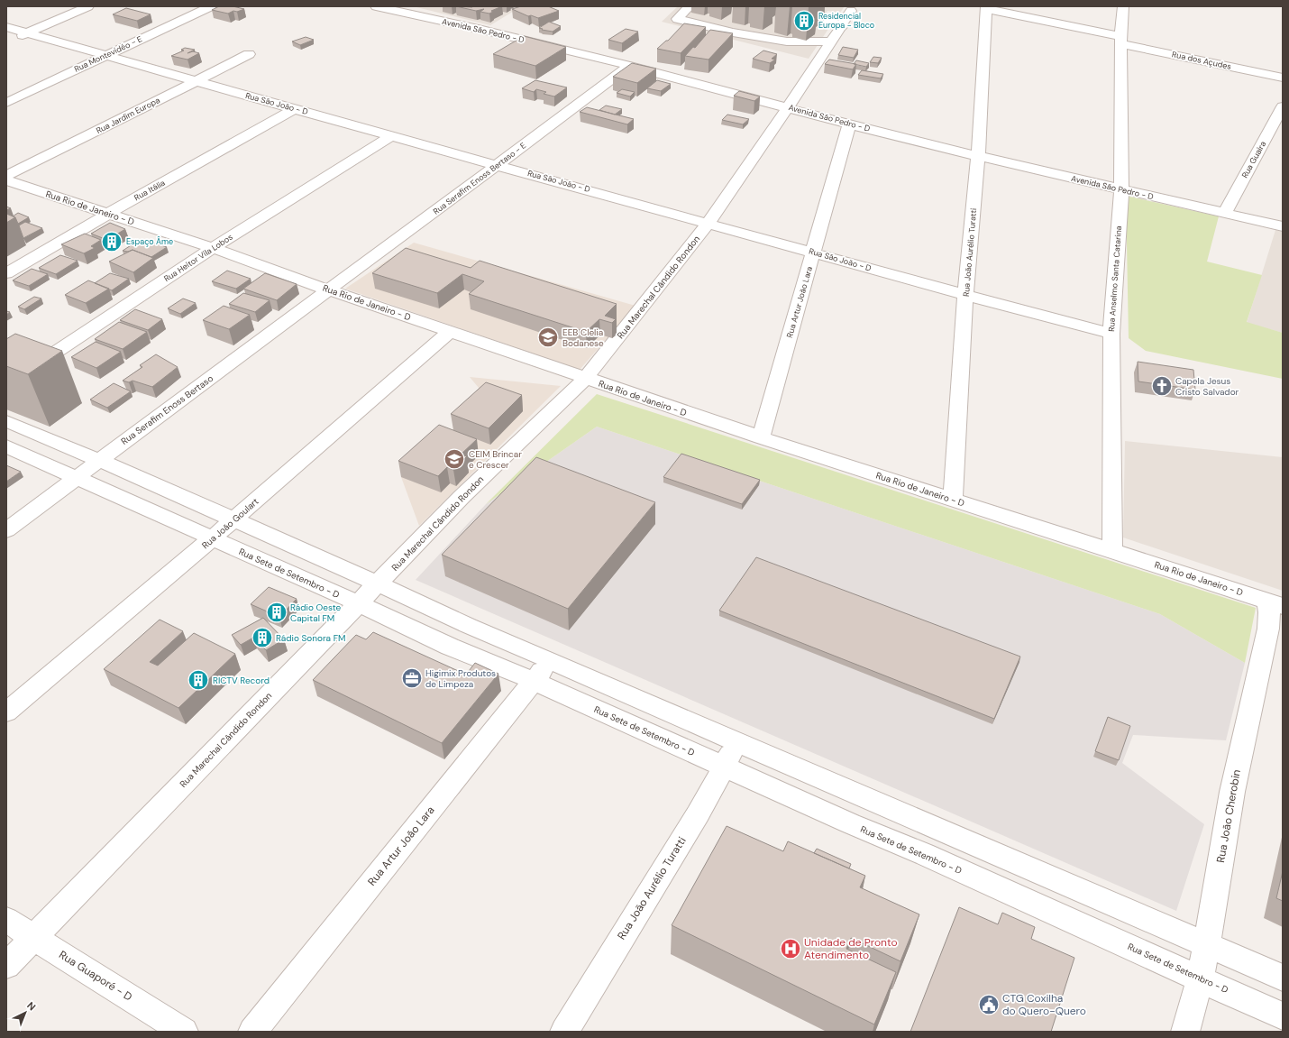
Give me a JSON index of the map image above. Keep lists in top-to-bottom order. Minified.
{"streets":{"street":["Avenida São Pedro - D","Rua Montevidéo - E","Rua dos Açudes","Rua São João - D","Rua Jardim Europa","Rua Guaíra","Rua Serafim Enoss Bertaso - E","Rua Itália","Rua Rio de Janeiro - D","Rua João Aurélio Turatti","Rua Heitor Vila Lobos","Rua Anselmo Santa Catarina","Rua Marechal Cândido Rondon","Rua Artur João Lara","Rua Serafim Enoss Bertaso","Rua João Goulart","Rua Sete de Setembro - D","Rua João Cherobin","Rua Guaporé - D"]},"crossings":[["Avenida São Pedro - D","Rua Guaíra"],["Avenida São Pedro - D","Rua Serafim Enoss Bertaso - E"],["Avenida São Pedro - D","Rua João Aurélio Turatti"],["Avenida São Pedro - D","Rua Anselmo Santa Catarina"],["Avenida São Pedro - D","Rua Marechal Cândido Rondon"],["Avenida São Pedro - D","Rua Artur João Lara"],["Rua Montevidéo - E","Rua São João - D"],["Rua dos Açudes","Rua João Aurélio Turatti"],["Rua dos Açudes","Rua Anselmo Santa Catarina"],["Rua São João - D","Rua Jardim Europa"],["Rua São João - D","Rua Serafim Enoss Bertaso - E"],["Rua São João - D","Rua Itália"],["Rua São João - D","Rua João Aurélio Turatti"],["Rua São João - D","Rua Heitor Vila Lobos"],["Rua São João - D","Rua Anselmo Santa Catarina"],["Rua São João - D","Rua Marechal Cândido Rondon"],["Rua São João - D","Rua Artur João Lara"],["Rua Serafim Enoss Bertaso - E","Rua Rio de Janeiro - D"],["Rua Serafim Enoss Bertaso - E","Rua Serafim Enoss Bertaso"],["Rua Itália","Rua Rio de Janeiro - D"],["Rua Rio de Janeiro - D","Rua João Aurélio Turatti"],["Rua Rio de Janeiro - D","Rua Heitor Vila Lobos"],["Rua Rio de Janeiro - D","Rua Anselmo Santa Catarina"],["Rua Rio de Janeiro - D","Rua Marechal Cândido Rondon"],["Rua Rio de Janeiro - D","Rua Artur João Lara"],["Rua Rio de Janeiro - D","Rua Serafim Enoss Bertaso"],["Rua Rio de Janeiro - D","Rua João Goulart"],["Rua Rio de Janeiro - D","Rua João Cherobin"],["Rua João Aurélio Turatti","Rua Sete de Setembro - D"],["Rua Marechal Cândido Rondon","Rua Sete de Setembro - D"],["Rua Marechal Cândido Rondon","Rua Guaporé - D"],["Rua Artur João Lara","Rua Sete de Setembro - D"],["Rua Serafim Enoss Bertaso","Rua Sete de Setembro - D"],["Rua João Goulart","Rua Sete de Setembro - D"],["Rua Sete de Setembro - D","Rua João Cherobin"]],"places":{"building":["Residencial Europa - Bloco","Espaço Âme","Rádio Oeste Capital FM","Rádio Sonora FM","RICTV Record"],"school or university":["EEB Clelia Bodanese","CEIM Brincar e Crescer"],"church":["Capela Jesus Cristo Salvador"],"office":["Higimix Produtos de Limpeza"],"hospital":["Unidade de Pronto Atendimento"],"public building":["CTG Coxilha do Quero-Quero"]},"north":"top right"}
